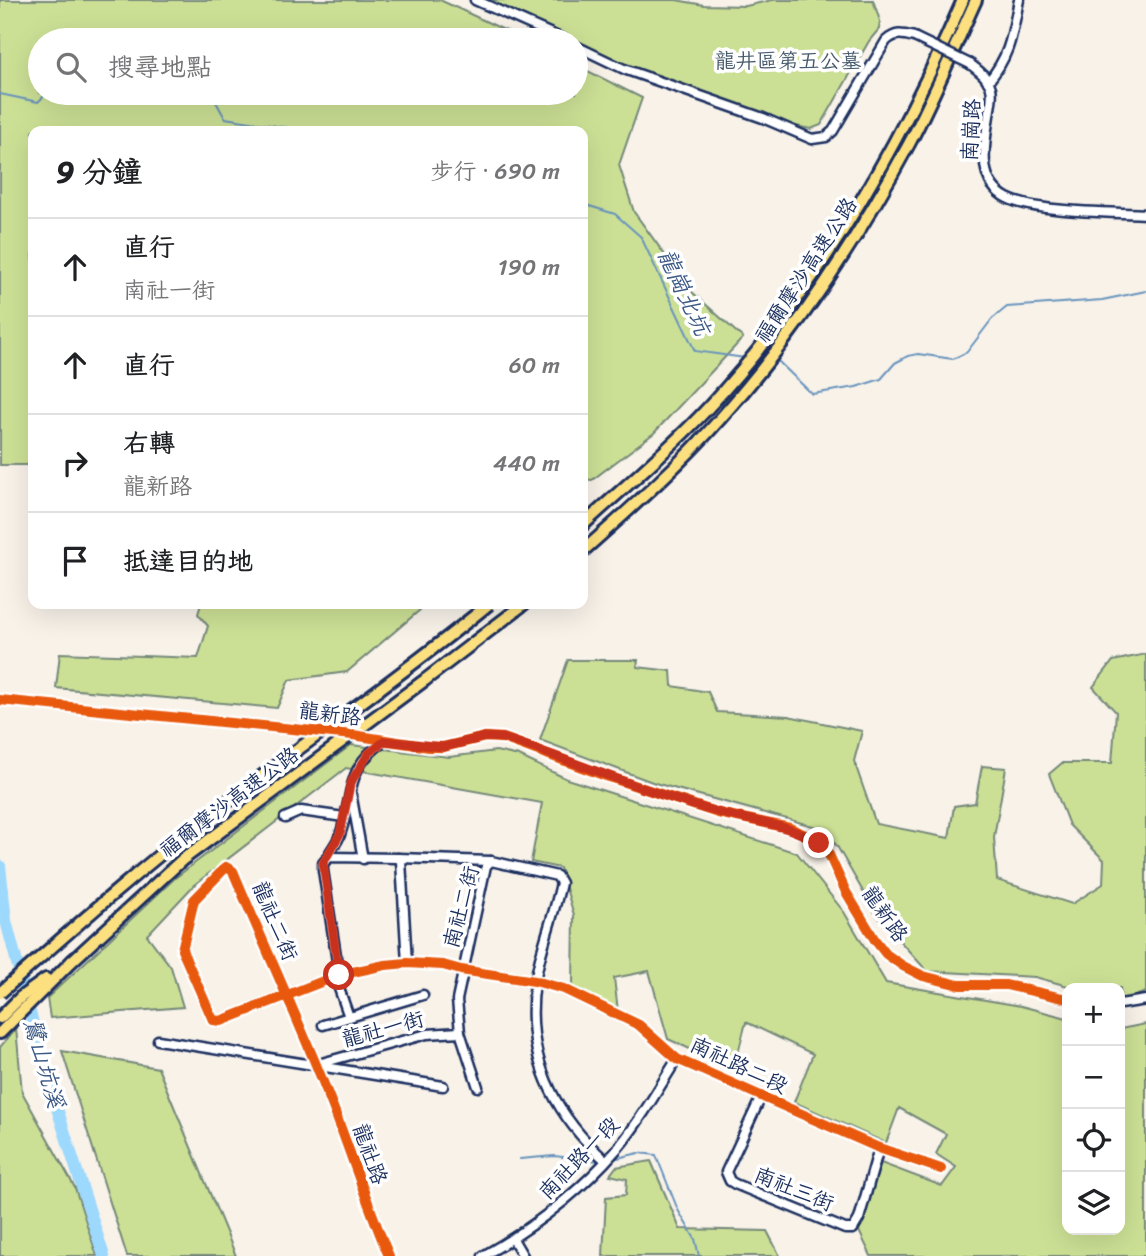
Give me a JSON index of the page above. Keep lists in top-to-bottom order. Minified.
{"streets":{"highway":["福爾摩沙高速公路"],"street":["南崗路","龍新路","南社二街","龍社二街","龍社一街","南社路二段","龍社路","南社路一段","南社三街"]},"crossings":[["南社二街","龍社一街"],["南社二街","南社路二段"],["龍社二街","龍社一街"],["龍社二街","南社路二段"],["龍社二街","龍社路"],["龍社一街","龍社路"],["南社路二段","南社路一段"],["南社路二段","南社三街"]],"water":["龍崗北坑","鷺山坑溪"],"parks":["龍井區第五公墓"],"page":{"search":"搜尋地點","heading":["9 分鐘","步行 · 690 m"],"list":[["直行","南社一街","190 m"],["直行","60 m"],["右轉","龍新路","440 m"],"抵達目的地"],"map_buttons":["+","−"]}}
